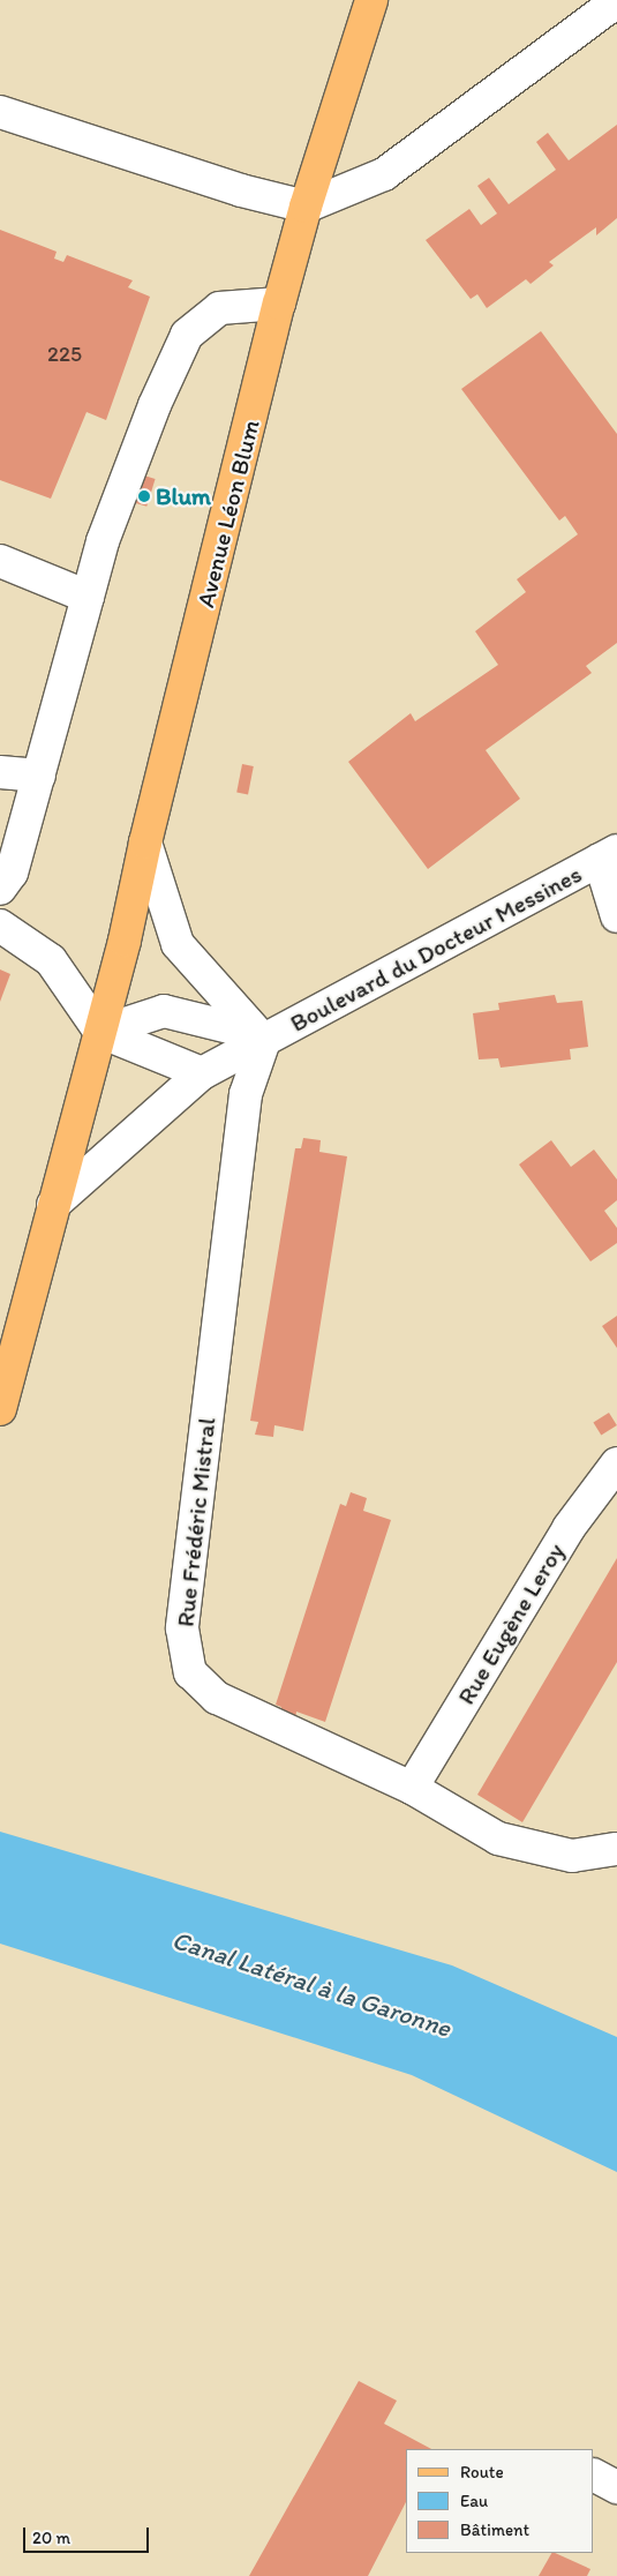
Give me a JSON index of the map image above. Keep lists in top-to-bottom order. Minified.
{"streets":{"main road":["Avenue Léon Blum"],"street":["Boulevard du Docteur Messines","Rue Frédéric Mistral","Rue Eugène Leroy"]},"crossings":[["Avenue Léon Blum","Boulevard du Docteur Messines"],["Boulevard du Docteur Messines","Rue Frédéric Mistral"],["Rue Frédéric Mistral","Rue Eugène Leroy"]],"water":["Canal Latéral à la Garonne"],"places":["Blum"],"house_numbers":["225"],"legend":["Route","Eau","Bâtiment"],"scale_bar":"20 m"}
